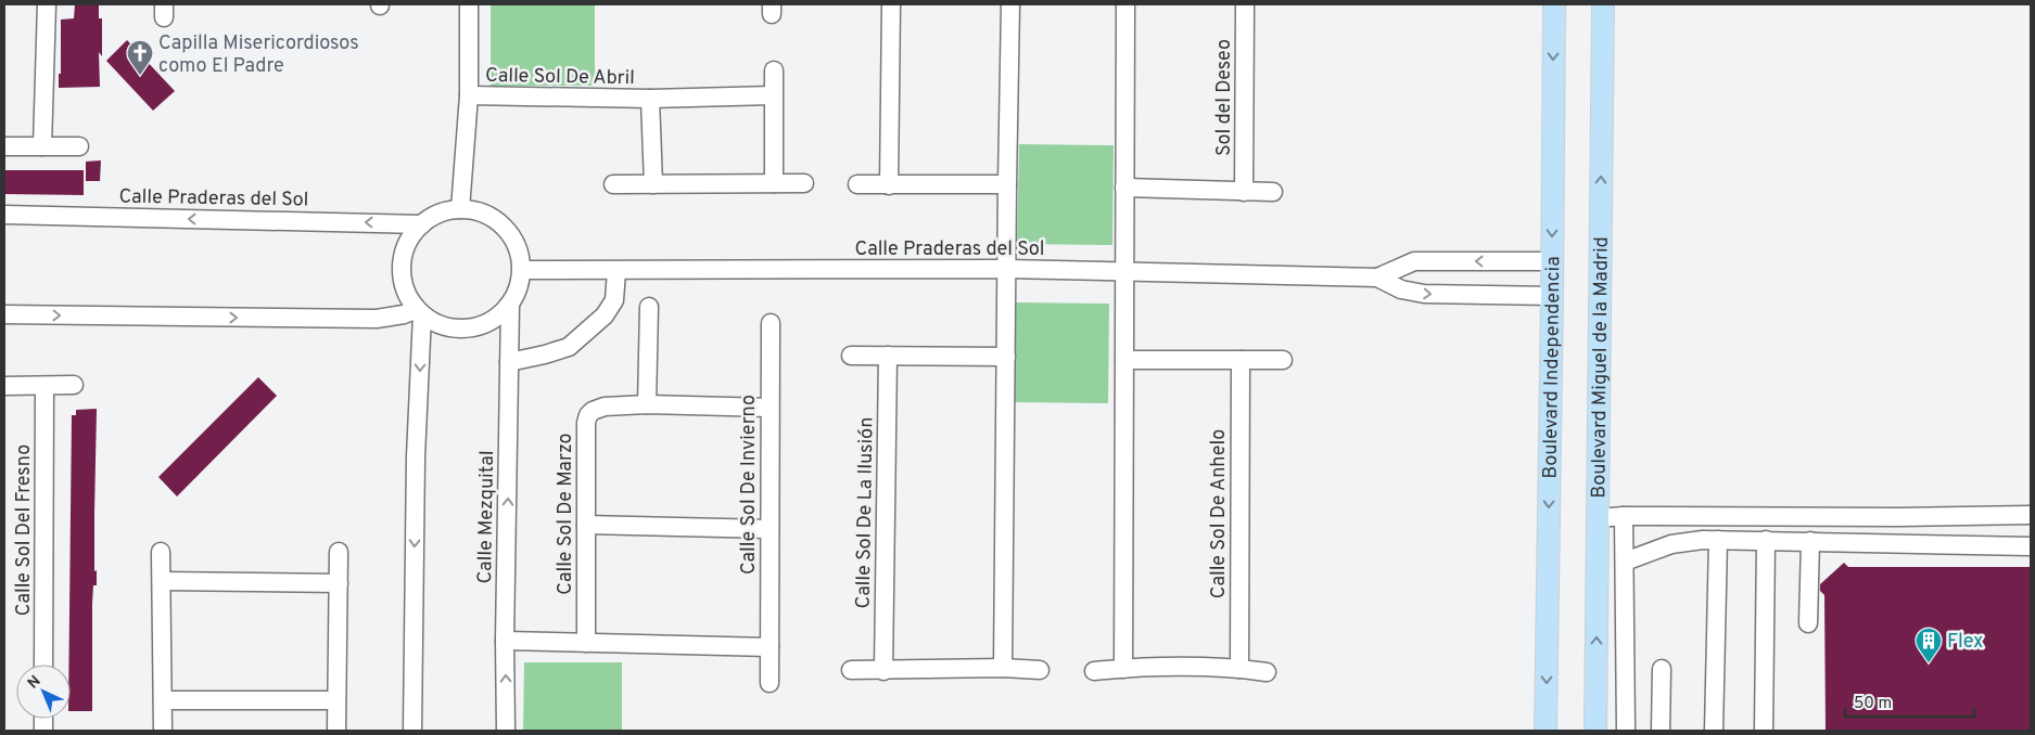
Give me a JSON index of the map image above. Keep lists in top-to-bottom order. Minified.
{"streets":{"main road":["Boulevard Independencia","Boulevard Miguel de la Madrid"],"street":["Calle Sol De Abril","Sol del Deseo","Calle Praderas del Sol","Calle Sol De Invierno","Calle Sol De La Ilusión","Calle Sol De Marzo","Calle Sol De Anhelo","Calle Mezquital","Calle Sol Del Fresno"]},"crossings":[["Calle Praderas del Sol","Calle Mezquital"],["Calle Sol De Invierno","Calle Sol De Marzo"]],"one_way":["Boulevard Independencia","Boulevard Miguel de la Madrid"],"places":{"church":["Capilla Misericordiosos como El Padre"],"building":["Flex"]},"scale_bar":"50 m","north":"top left"}
